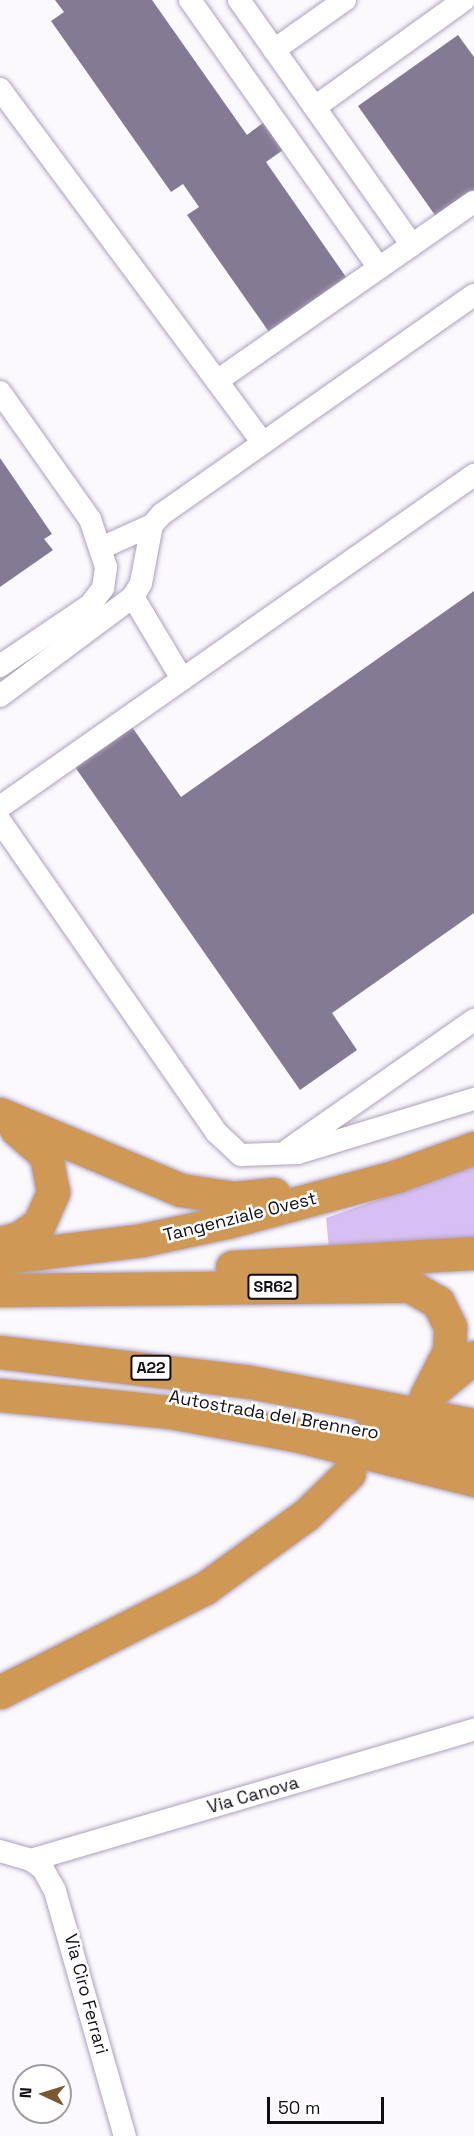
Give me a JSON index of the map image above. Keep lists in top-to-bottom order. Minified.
{"streets":{"highway":["Tangenziale Ovest","SR62","A22","Autostrada del Brennero"],"street":["Via Canova","Via Ciro Ferrari"]},"crossings":[["Via Canova","Via Ciro Ferrari"]],"scale_bar":"50 m","north":"left"}
